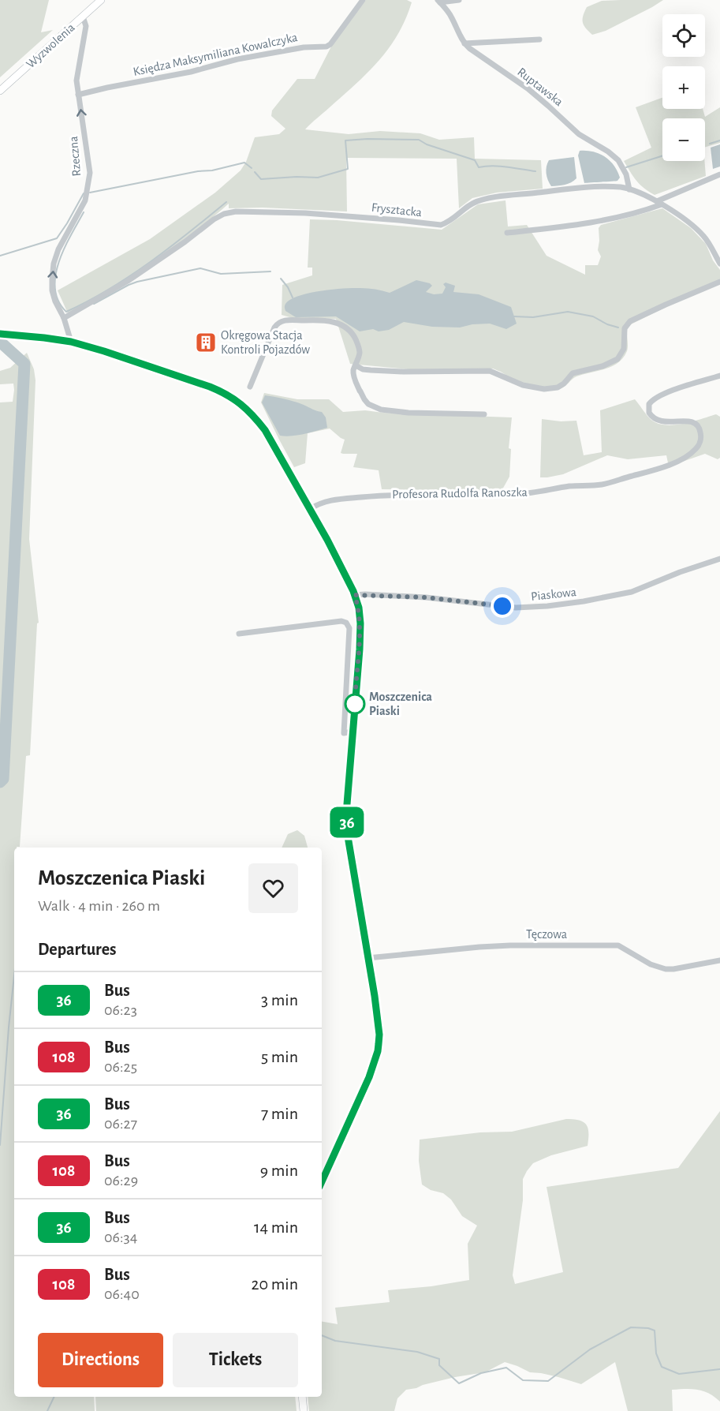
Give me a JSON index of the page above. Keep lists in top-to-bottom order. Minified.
{"streets":{"street":["Wyzwolenia","Księdza Maksymiliana Kowalczyka","Ruptawska","Rzeczna","Frysztacka","Profesora Rudolfa Ranoszka","Piaskowa","Tęczowa"]},"crossings":[["Wyzwolenia","Rzeczna"],["Księdza Maksymiliana Kowalczyka","Rzeczna"],["Ruptawska","Frysztacka"],["Rzeczna","Frysztacka"]],"one_way":["Rzeczna"],"places":{"building":["Okręgowa Stacja Kontroli Pojazdów"],"other":["Moszczenica Piaski"]},"lines":["bus line 36"],"page":{"on_map":"36","map_buttons":["+","−"],"heading":[["Moszczenica Piaski","Walk · 4 min · 260 m"],"Departures"],"list":[{"mark":"36","name":"Bus","note":"06:23","value":"3 min"},{"mark":"108","name":"Bus","note":"06:25","value":"5 min"},{"mark":"36","name":"Bus","note":"06:27","value":"7 min"},{"mark":"108","name":"Bus","note":"06:29","value":"9 min"},{"mark":"36","name":"Bus","note":"06:34","value":"14 min"},{"mark":"108","name":"Bus","note":"06:40","value":"20 min"}],"buttons":["Directions","Tickets"]}}
